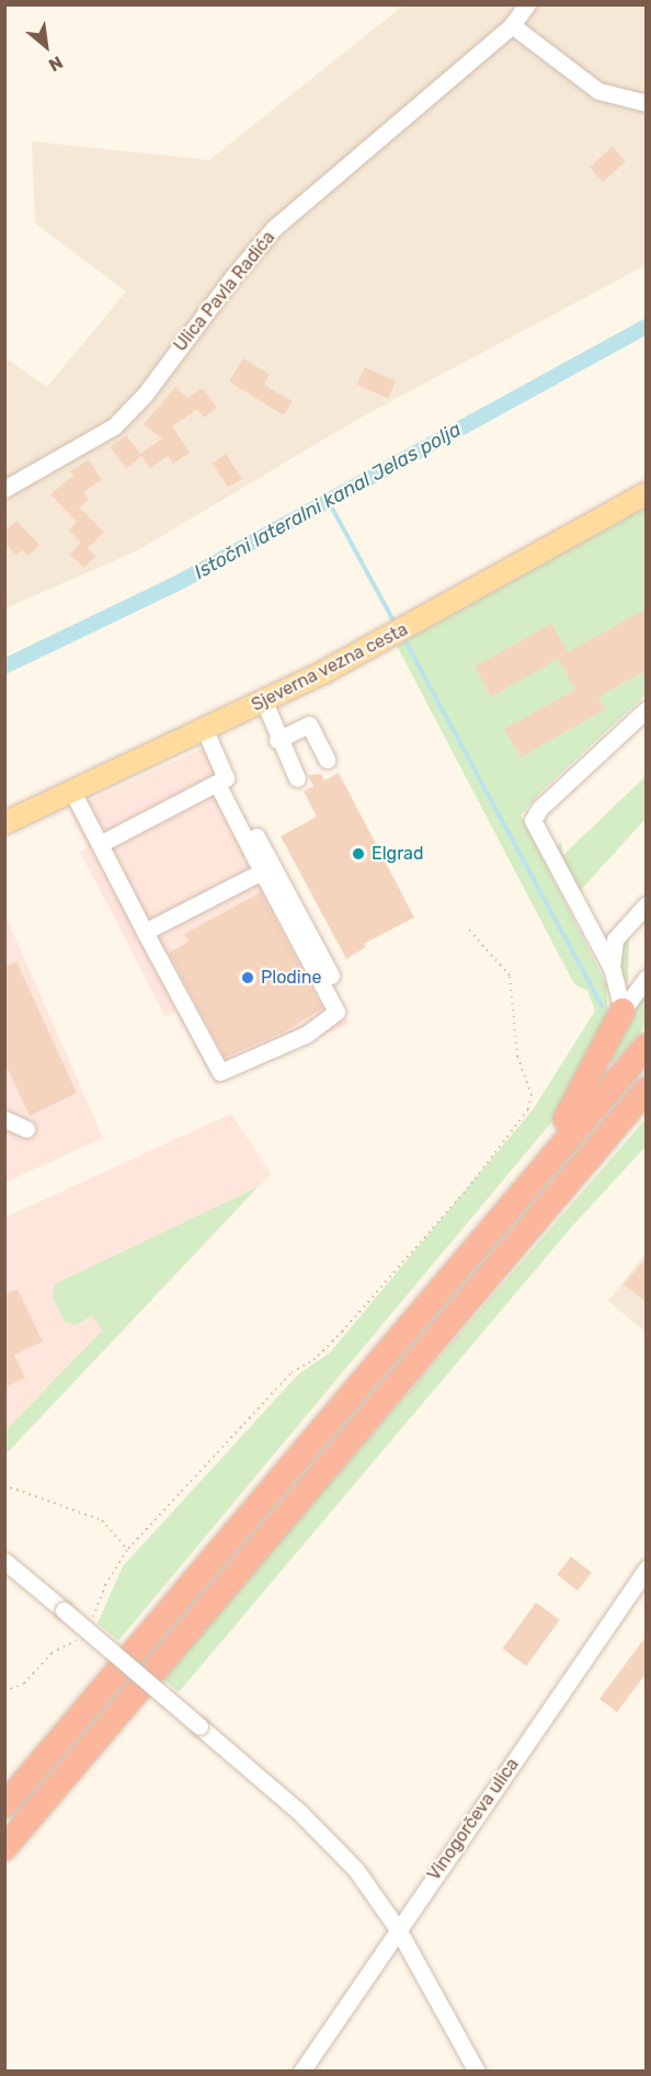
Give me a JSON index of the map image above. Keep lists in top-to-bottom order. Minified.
{"streets":{"main road":["Sjeverna vezna cesta"],"street":["Ulica Pavla Radića","Vinogorčeva ulica"]},"water":["Istočni lateralni kanal Jelas polja"],"places":["Elgrad","Plodine"],"north":"bottom right"}
